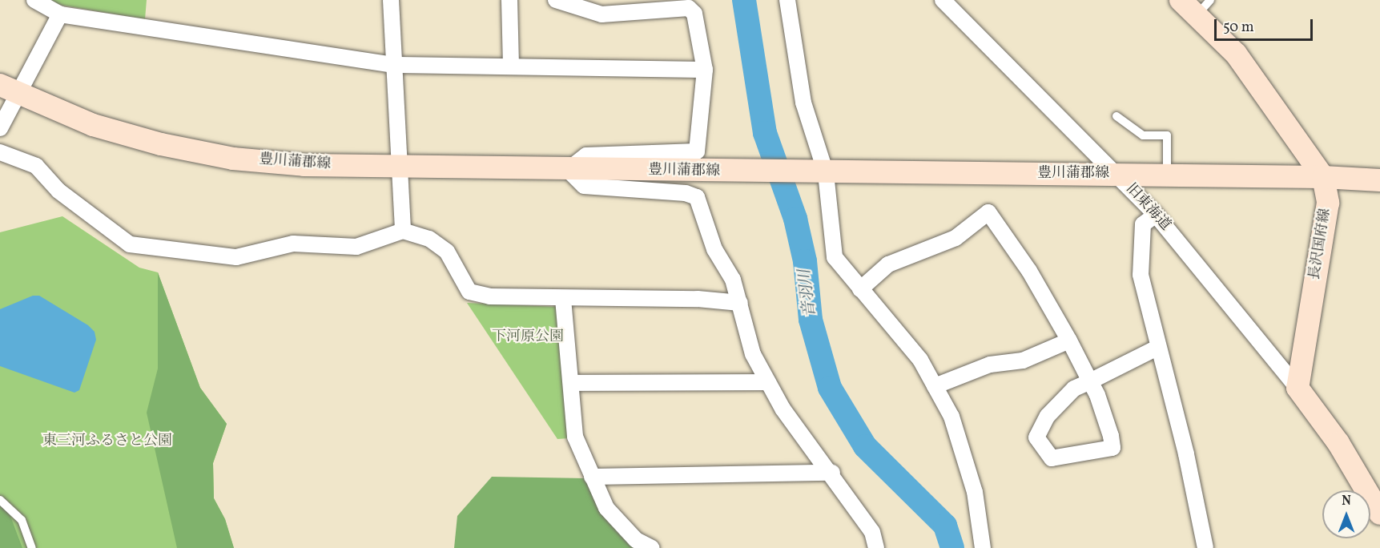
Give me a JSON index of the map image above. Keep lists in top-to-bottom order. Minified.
{"streets":{"main road":["豊川蒲郡線","長沢国府線"],"street":["旧東海道"]},"crossings":[["豊川蒲郡線","旧東海道"],["豊川蒲郡線","長沢国府線"],["旧東海道","長沢国府線"]],"water":["音羽川"],"parks":["下河原公園","東三河ふるさと公園"],"scale_bar":"50 m","north":"top"}
